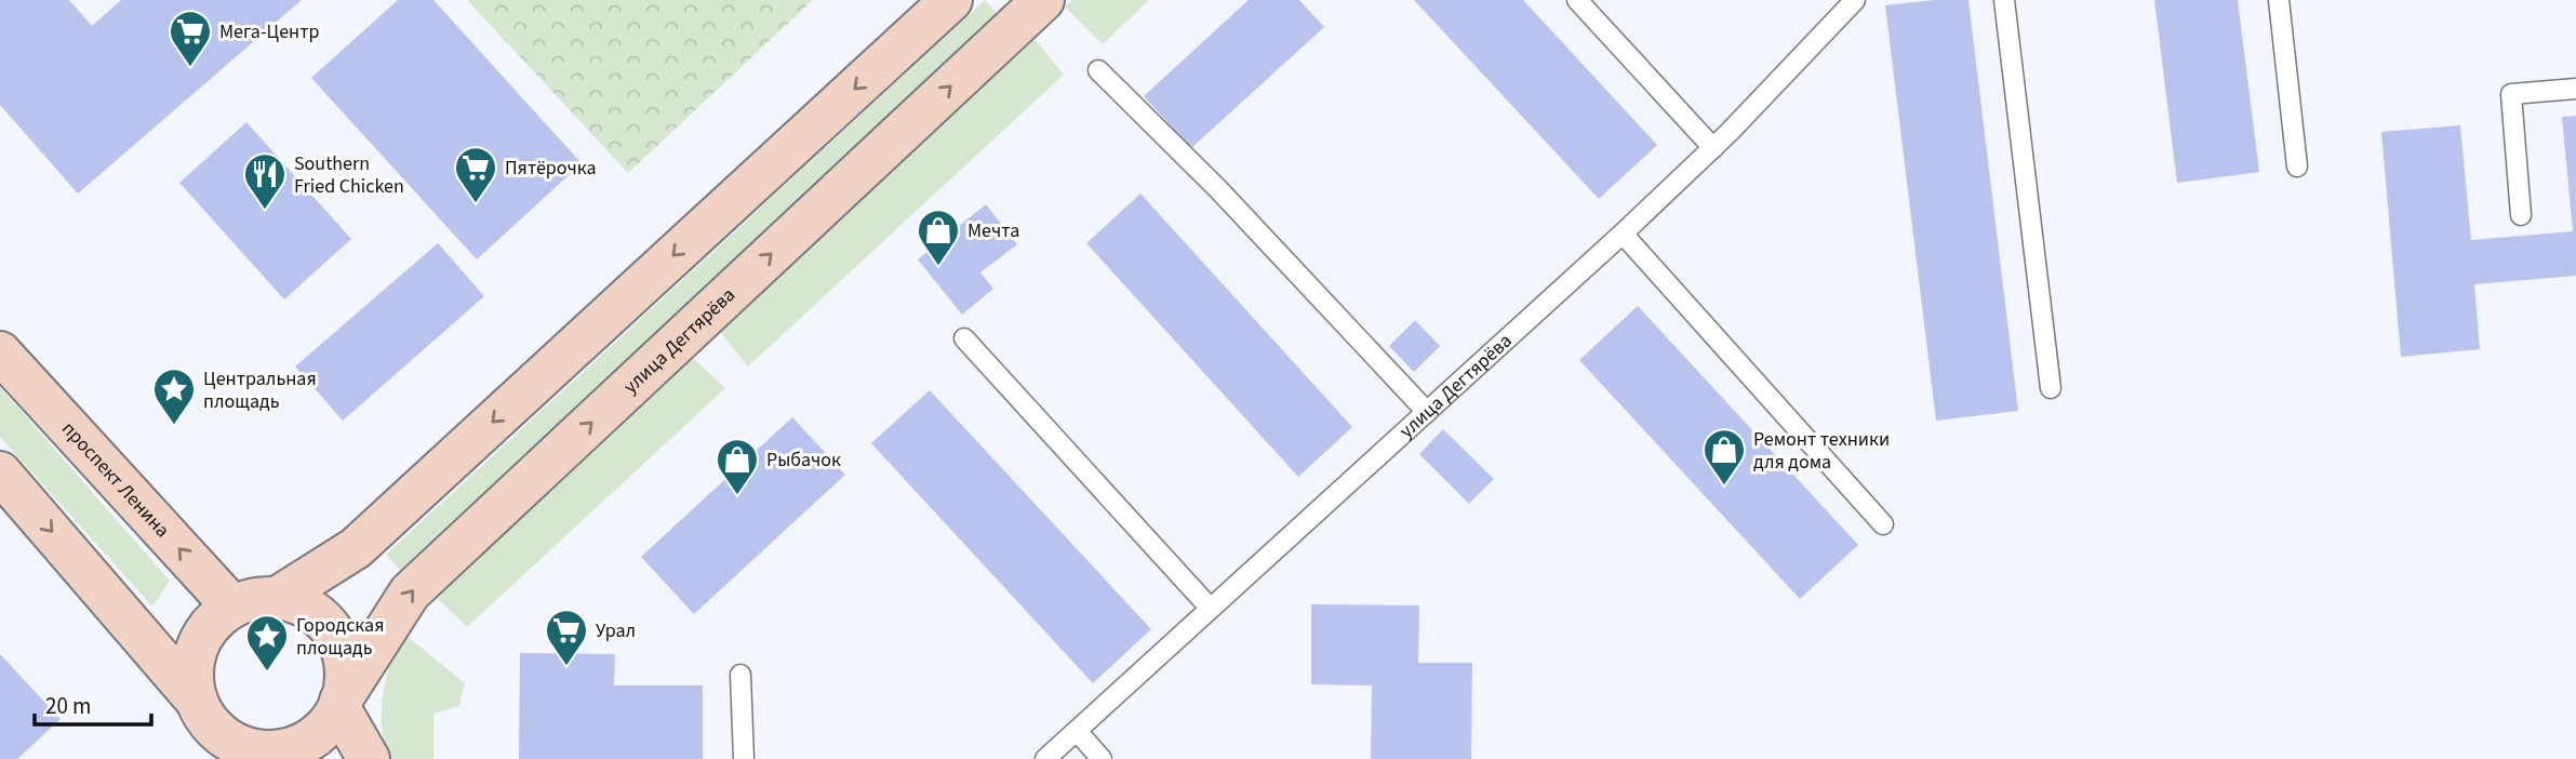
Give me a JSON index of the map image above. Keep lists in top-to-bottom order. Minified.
{"streets":{"main road":["улица Дегтярёва","проспект Ленина"]},"crossings":[["улица Дегтярёва","проспект Ленина"]],"places":{"supermarket":["Мега-Центр","Пятёрочка","Урал"],"restaurant":["Southern Fried Chicken"],"shop":["Мечта","Ремонт техники для дома","Рыбачок"],"place":["Центральная площадь","Городская площадь"]},"scale_bar":"20 m"}
